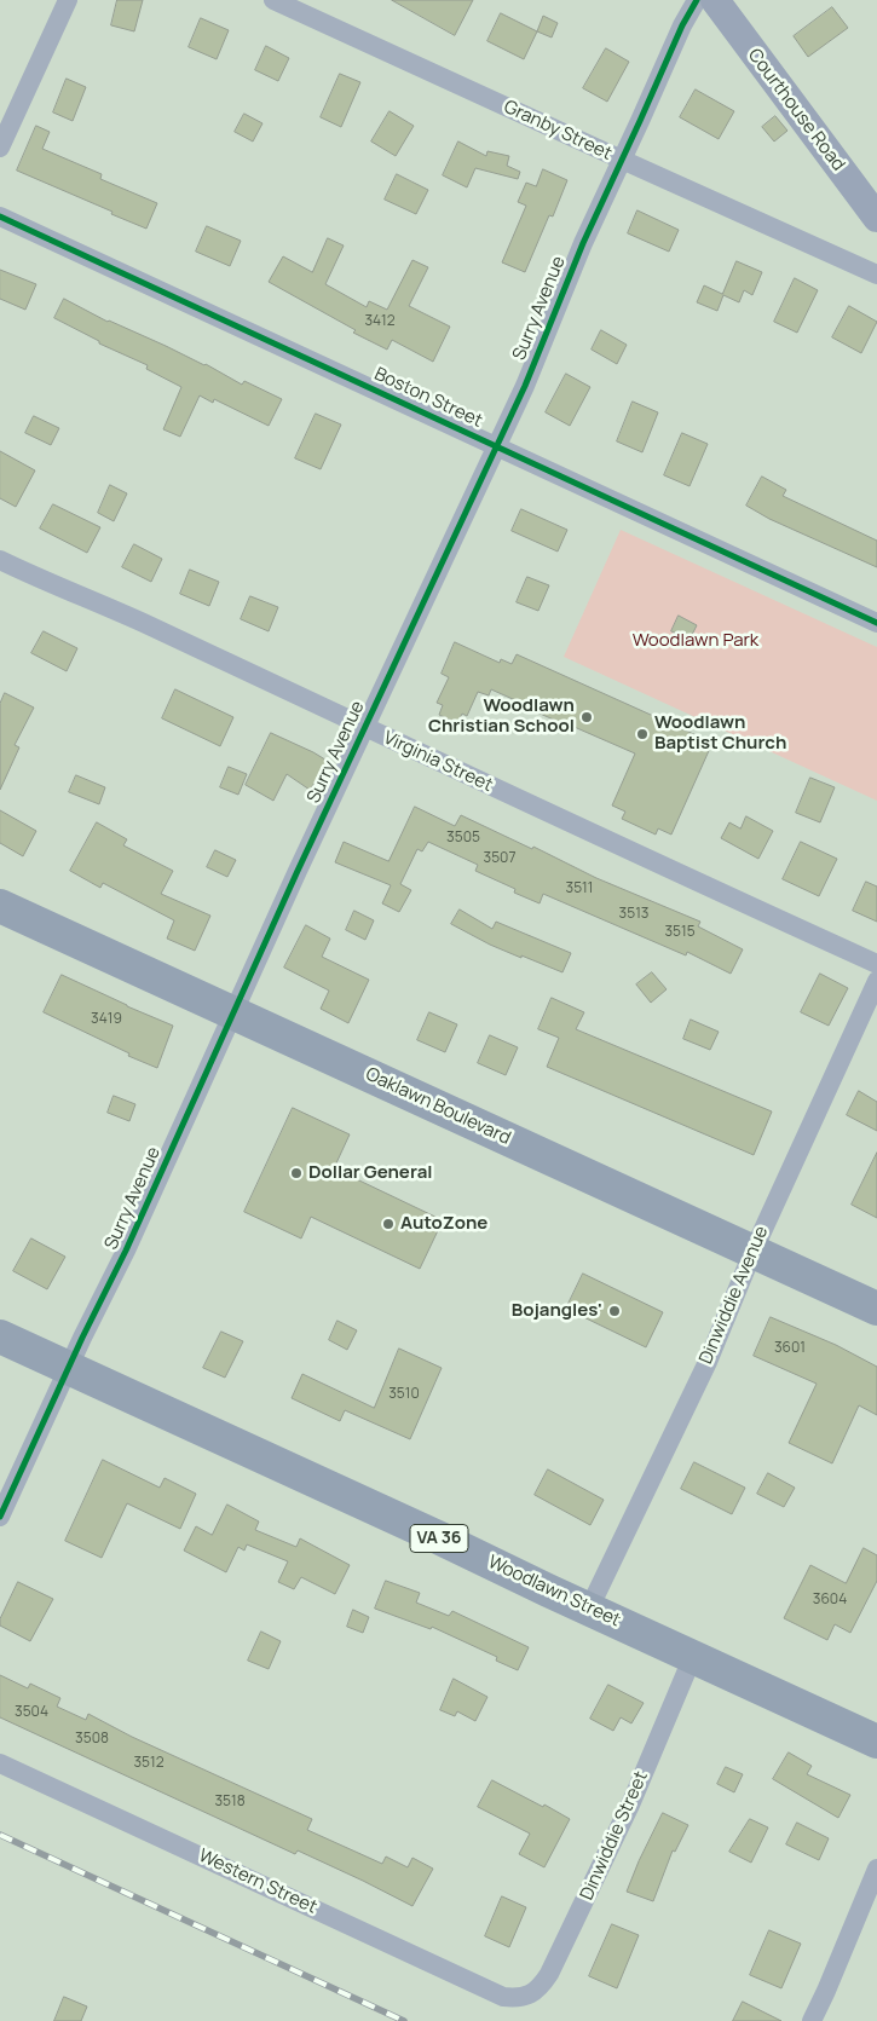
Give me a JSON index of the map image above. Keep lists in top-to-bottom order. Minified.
{"streets":{"highway":["Oaklawn Boulevard","VA 36","Woodlawn Street"],"street":["Courthouse Road","Granby Street","Surry Avenue","Boston Street","Virginia Street","Dinwiddie Avenue","Dinwiddie Street","Western Street"]},"crossings":[["Granby Street","Surry Avenue"],["Surry Avenue","Boston Street"],["Surry Avenue","Virginia Street"],["Surry Avenue","Oaklawn Boulevard"],["Surry Avenue","Woodlawn Street"],["Oaklawn Boulevard","Dinwiddie Avenue"],["Dinwiddie Avenue","Woodlawn Street"],["Woodlawn Street","Dinwiddie Street"],["Dinwiddie Street","Western Street"]],"parks":["Woodlawn Park"],"places":["Woodlawn Christian School","Woodlawn Baptist Church","Dollar General","AutoZone","Bojangles'"],"house_numbers":["3412","3505","3507","3511","3513","3515","3419","3601","3510","3604","3504","3508","3512","3518"]}
